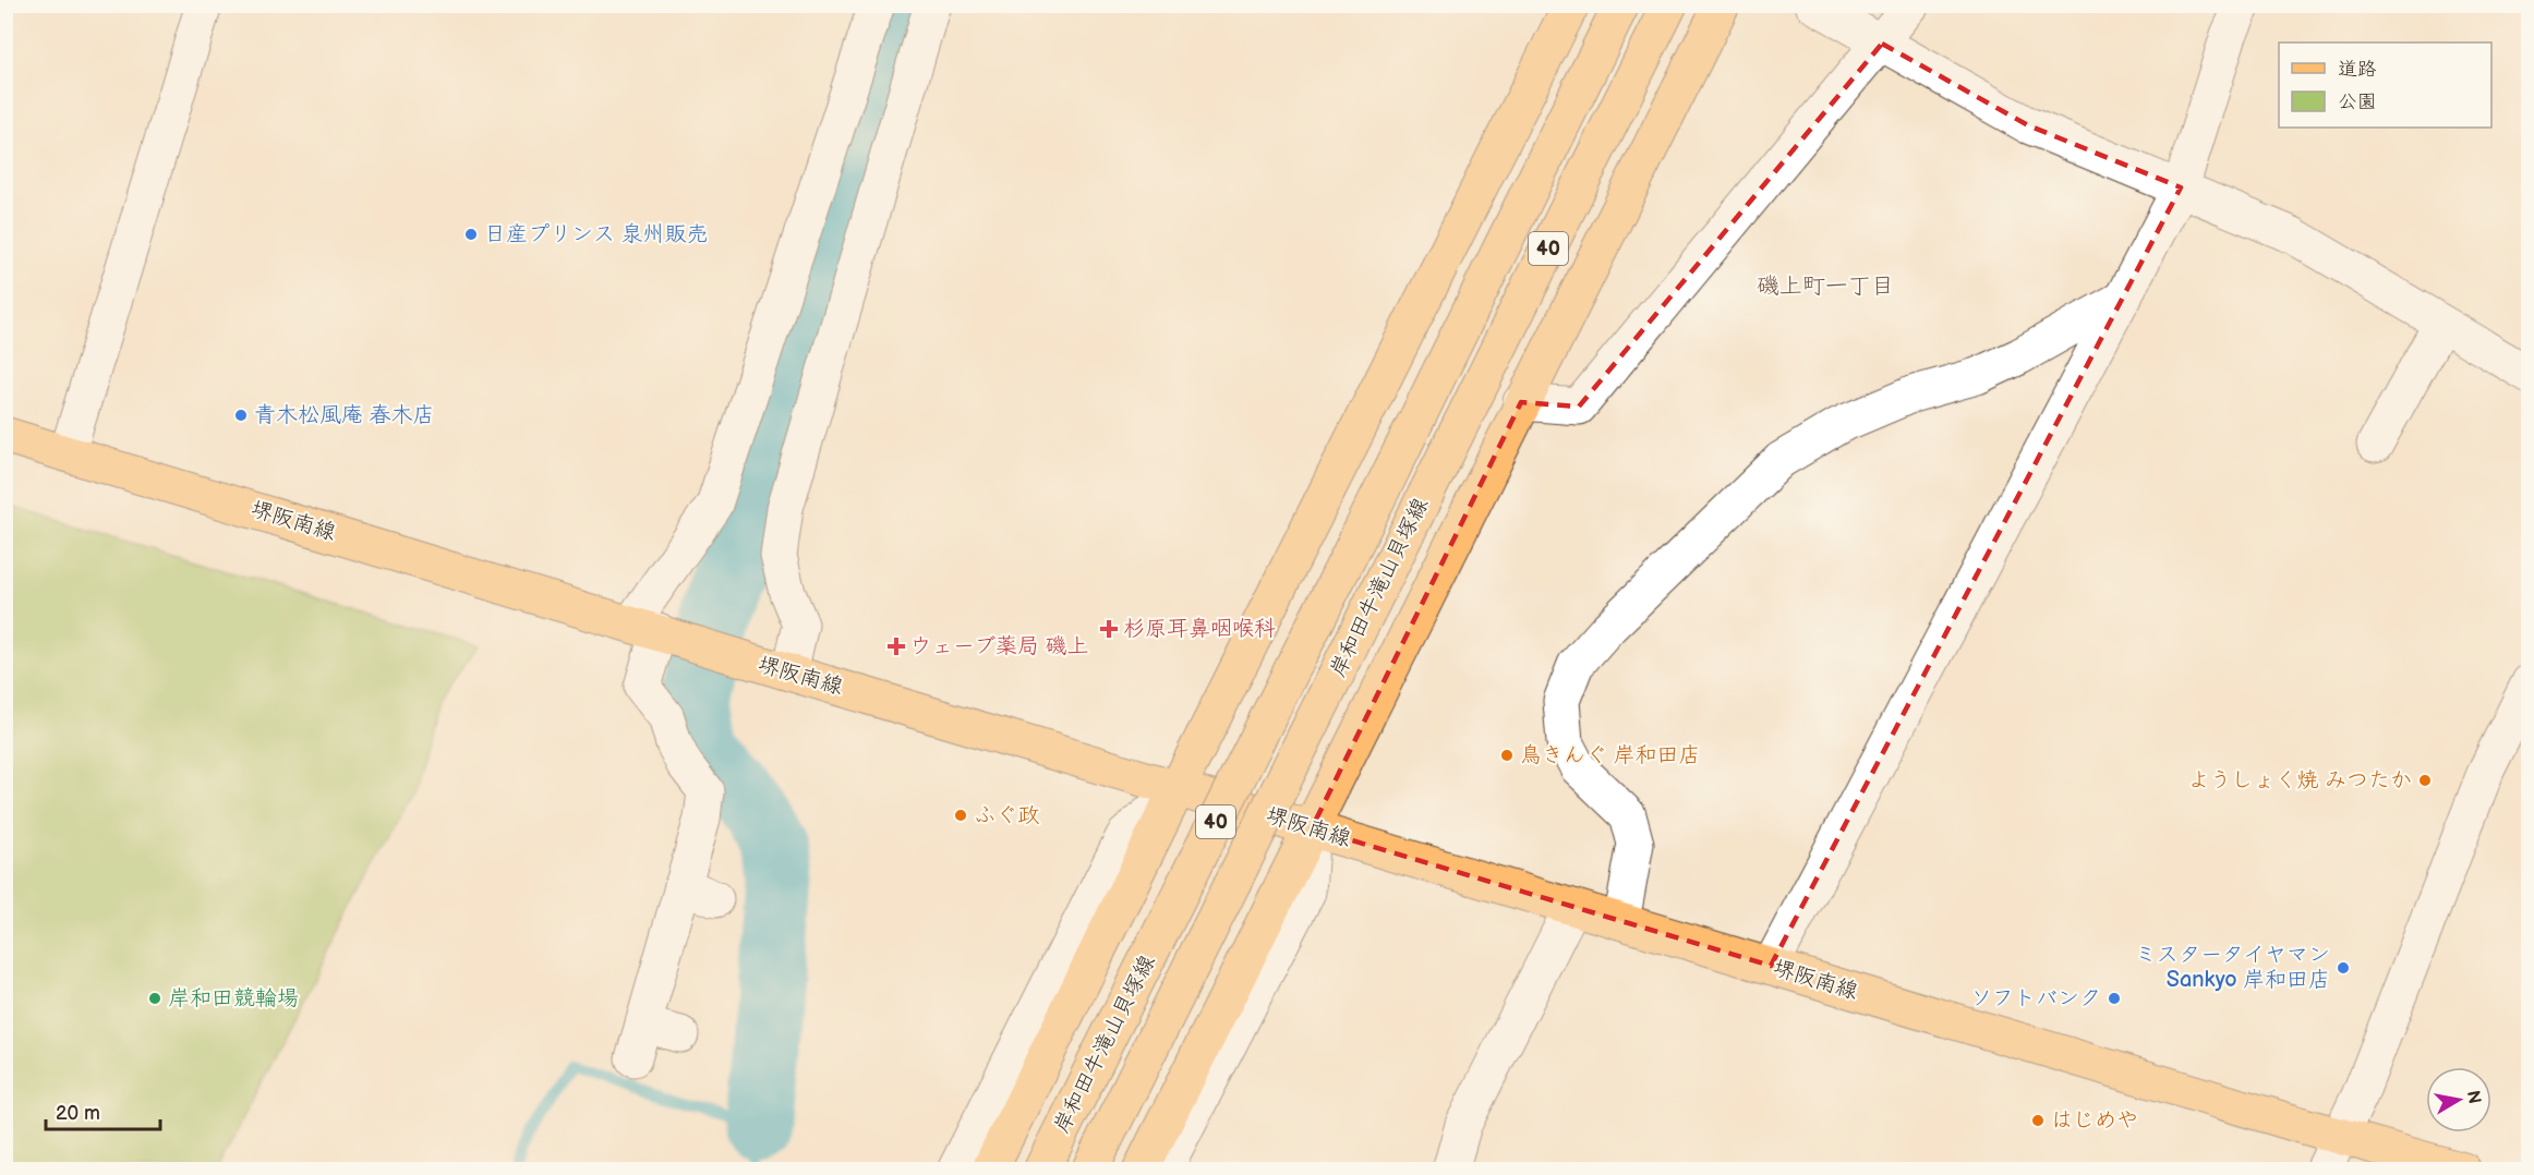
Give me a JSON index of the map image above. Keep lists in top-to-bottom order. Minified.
{"streets":{"main road":["40","堺阪南線","岸和田牛滝山貝塚線"]},"districts":["磯上町一丁目"],"places":{"other":["日産プリンス 泉州販売","青木松風庵 春木店","鳥きんぐ 岸和田店","ようしょく焼 みつたか","ふぐ政","ミスタータイヤマン Sankyo 岸和田店","岸和田競輪場","ソフトバンク","はじめや"],"health":["杉原耳鼻咽喉科","ウェーブ薬局 磯上"]},"legend":["道路","公園"],"scale_bar":"20 m","north":"right"}
